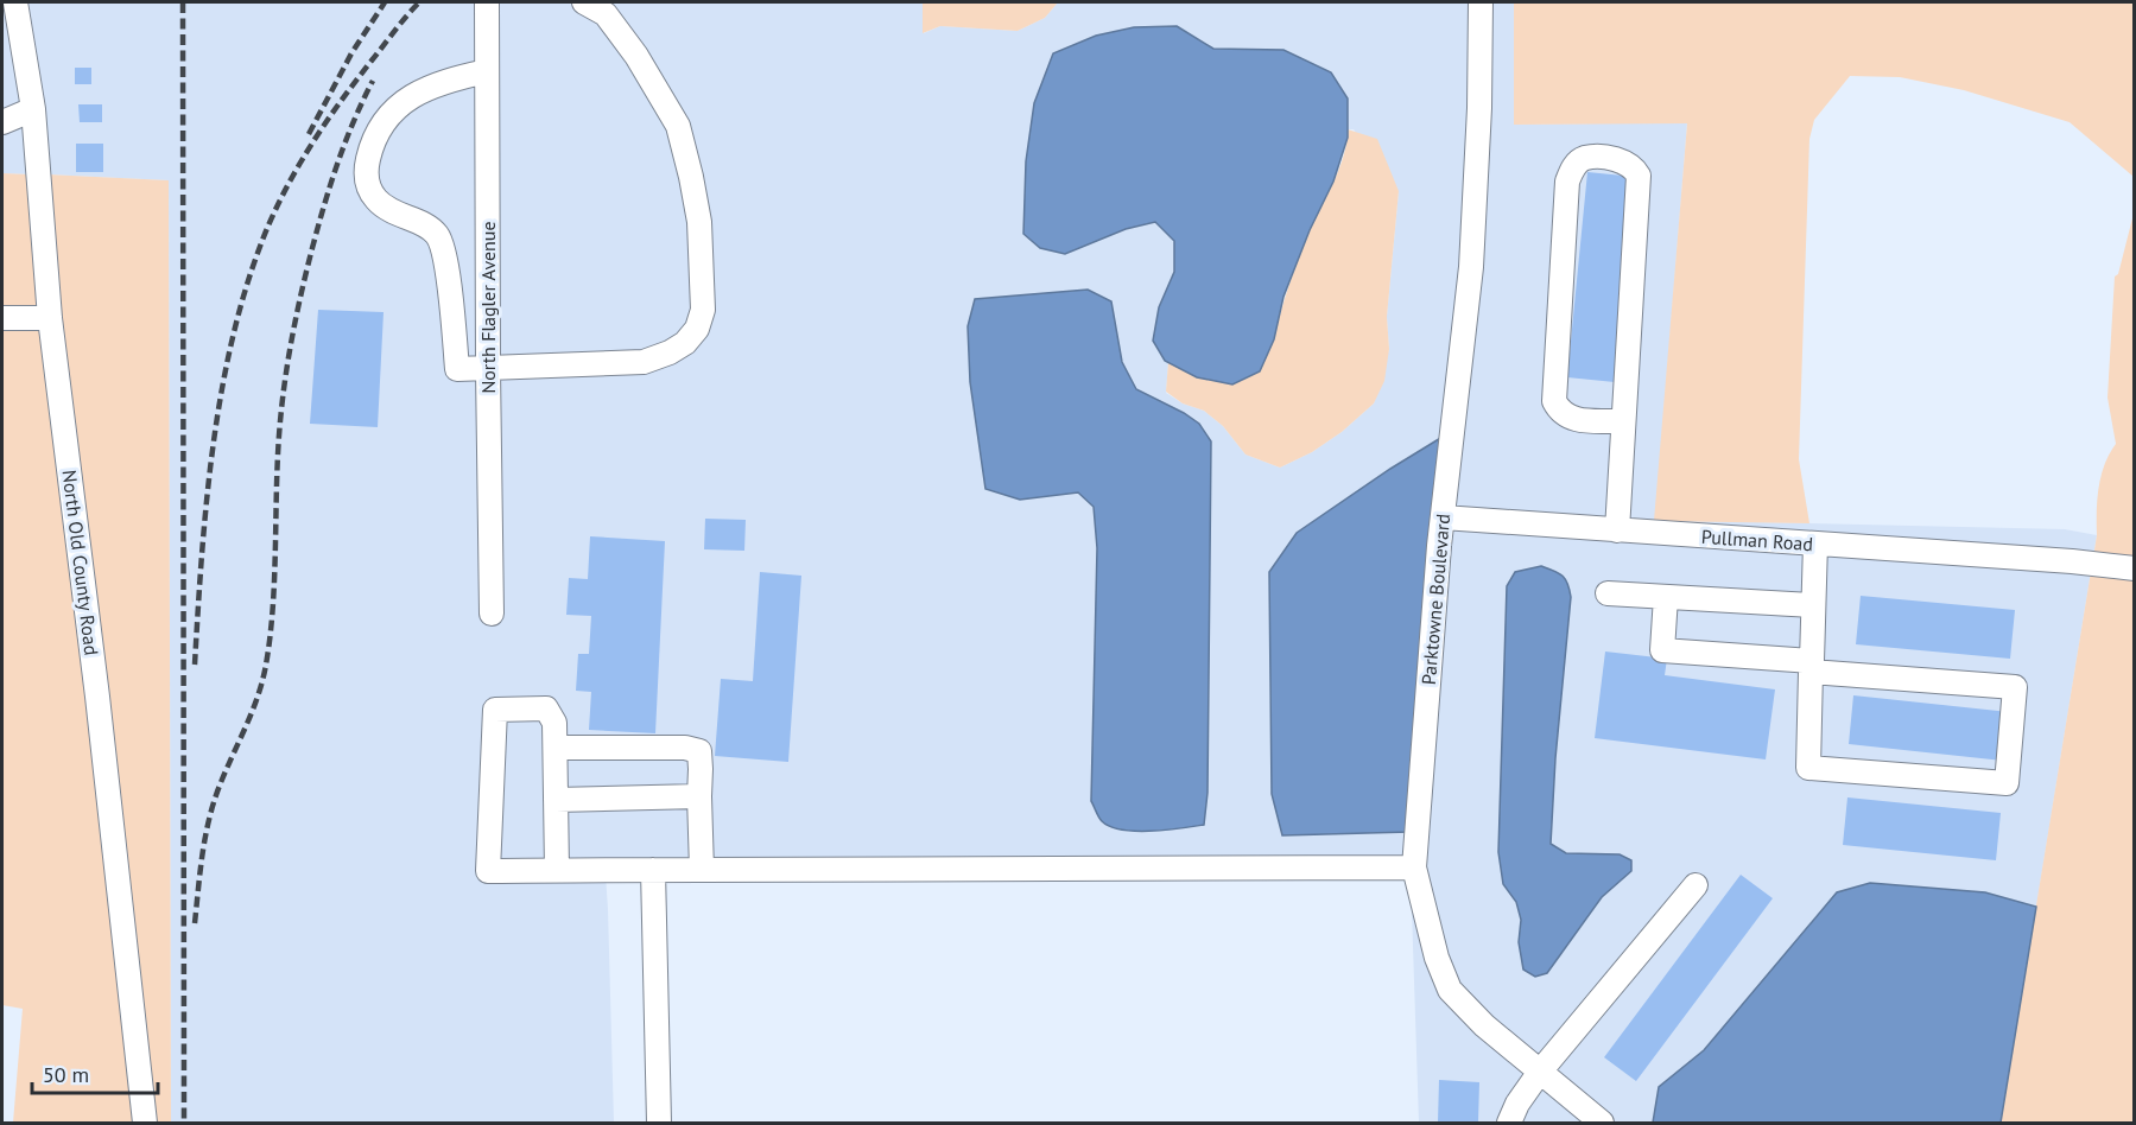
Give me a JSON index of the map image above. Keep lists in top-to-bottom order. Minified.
{"streets":{"street":["North Flagler Avenue","Pullman Road","North Old County Road","Parktowne Boulevard"]},"crossings":[["Pullman Road","Parktowne Boulevard"]],"scale_bar":"50 m"}
